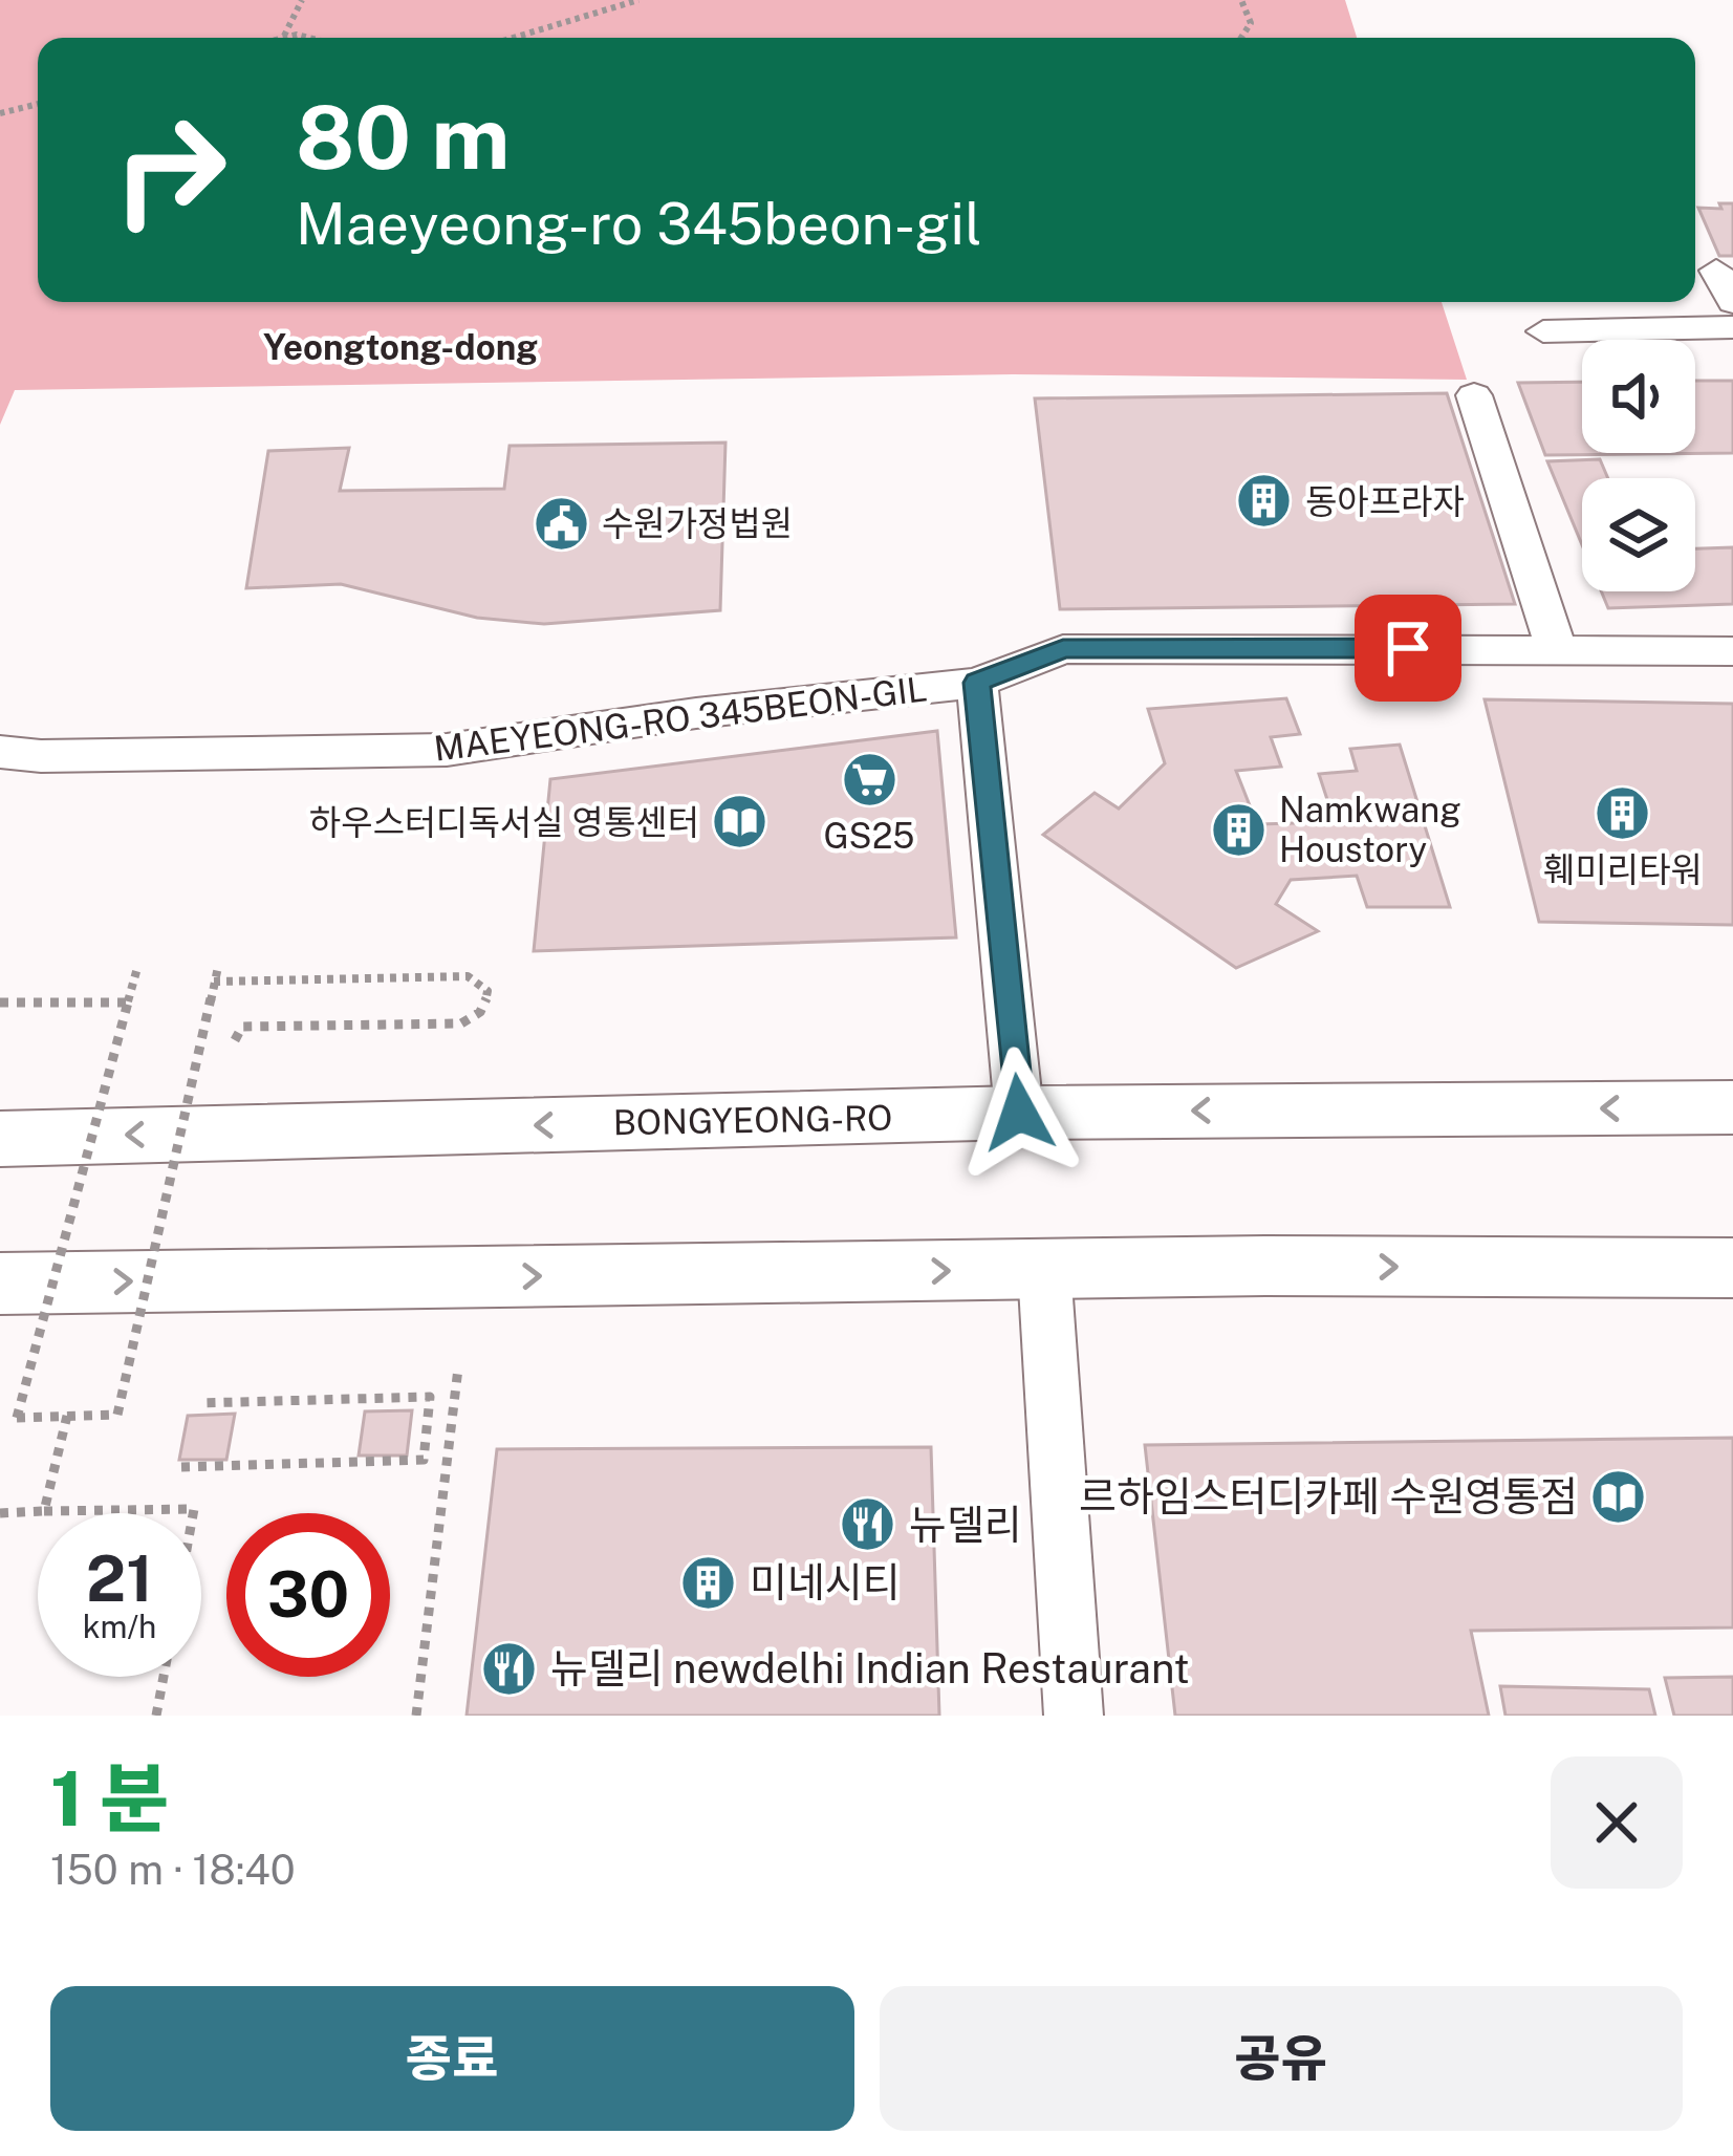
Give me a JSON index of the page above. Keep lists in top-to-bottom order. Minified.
{"streets":{"main road":["BONGYEONG-RO"],"street":["MAEYEONG-RO 345BEON-GIL"]},"districts":["Yeongtong-dong"],"places":{"building":["동아프라자","훼미리타워","Namkwang Houstory","미네시티"],"public building":["수원가정법원"],"supermarket":["GS25"],"library":["하우스터디독서실 영통센터","르하임스터디카페 수원영통점"],"restaurant":["뉴델리","뉴델리 newdelhi Indian Restaurant"]},"page":{"turn":["80 m","Maeyeong-ro 345beon-gil"],"speed":"21 km/h","limit":"30","heading":["1 분","150 m · 18:40"],"buttons":["종료","공유"]}}
